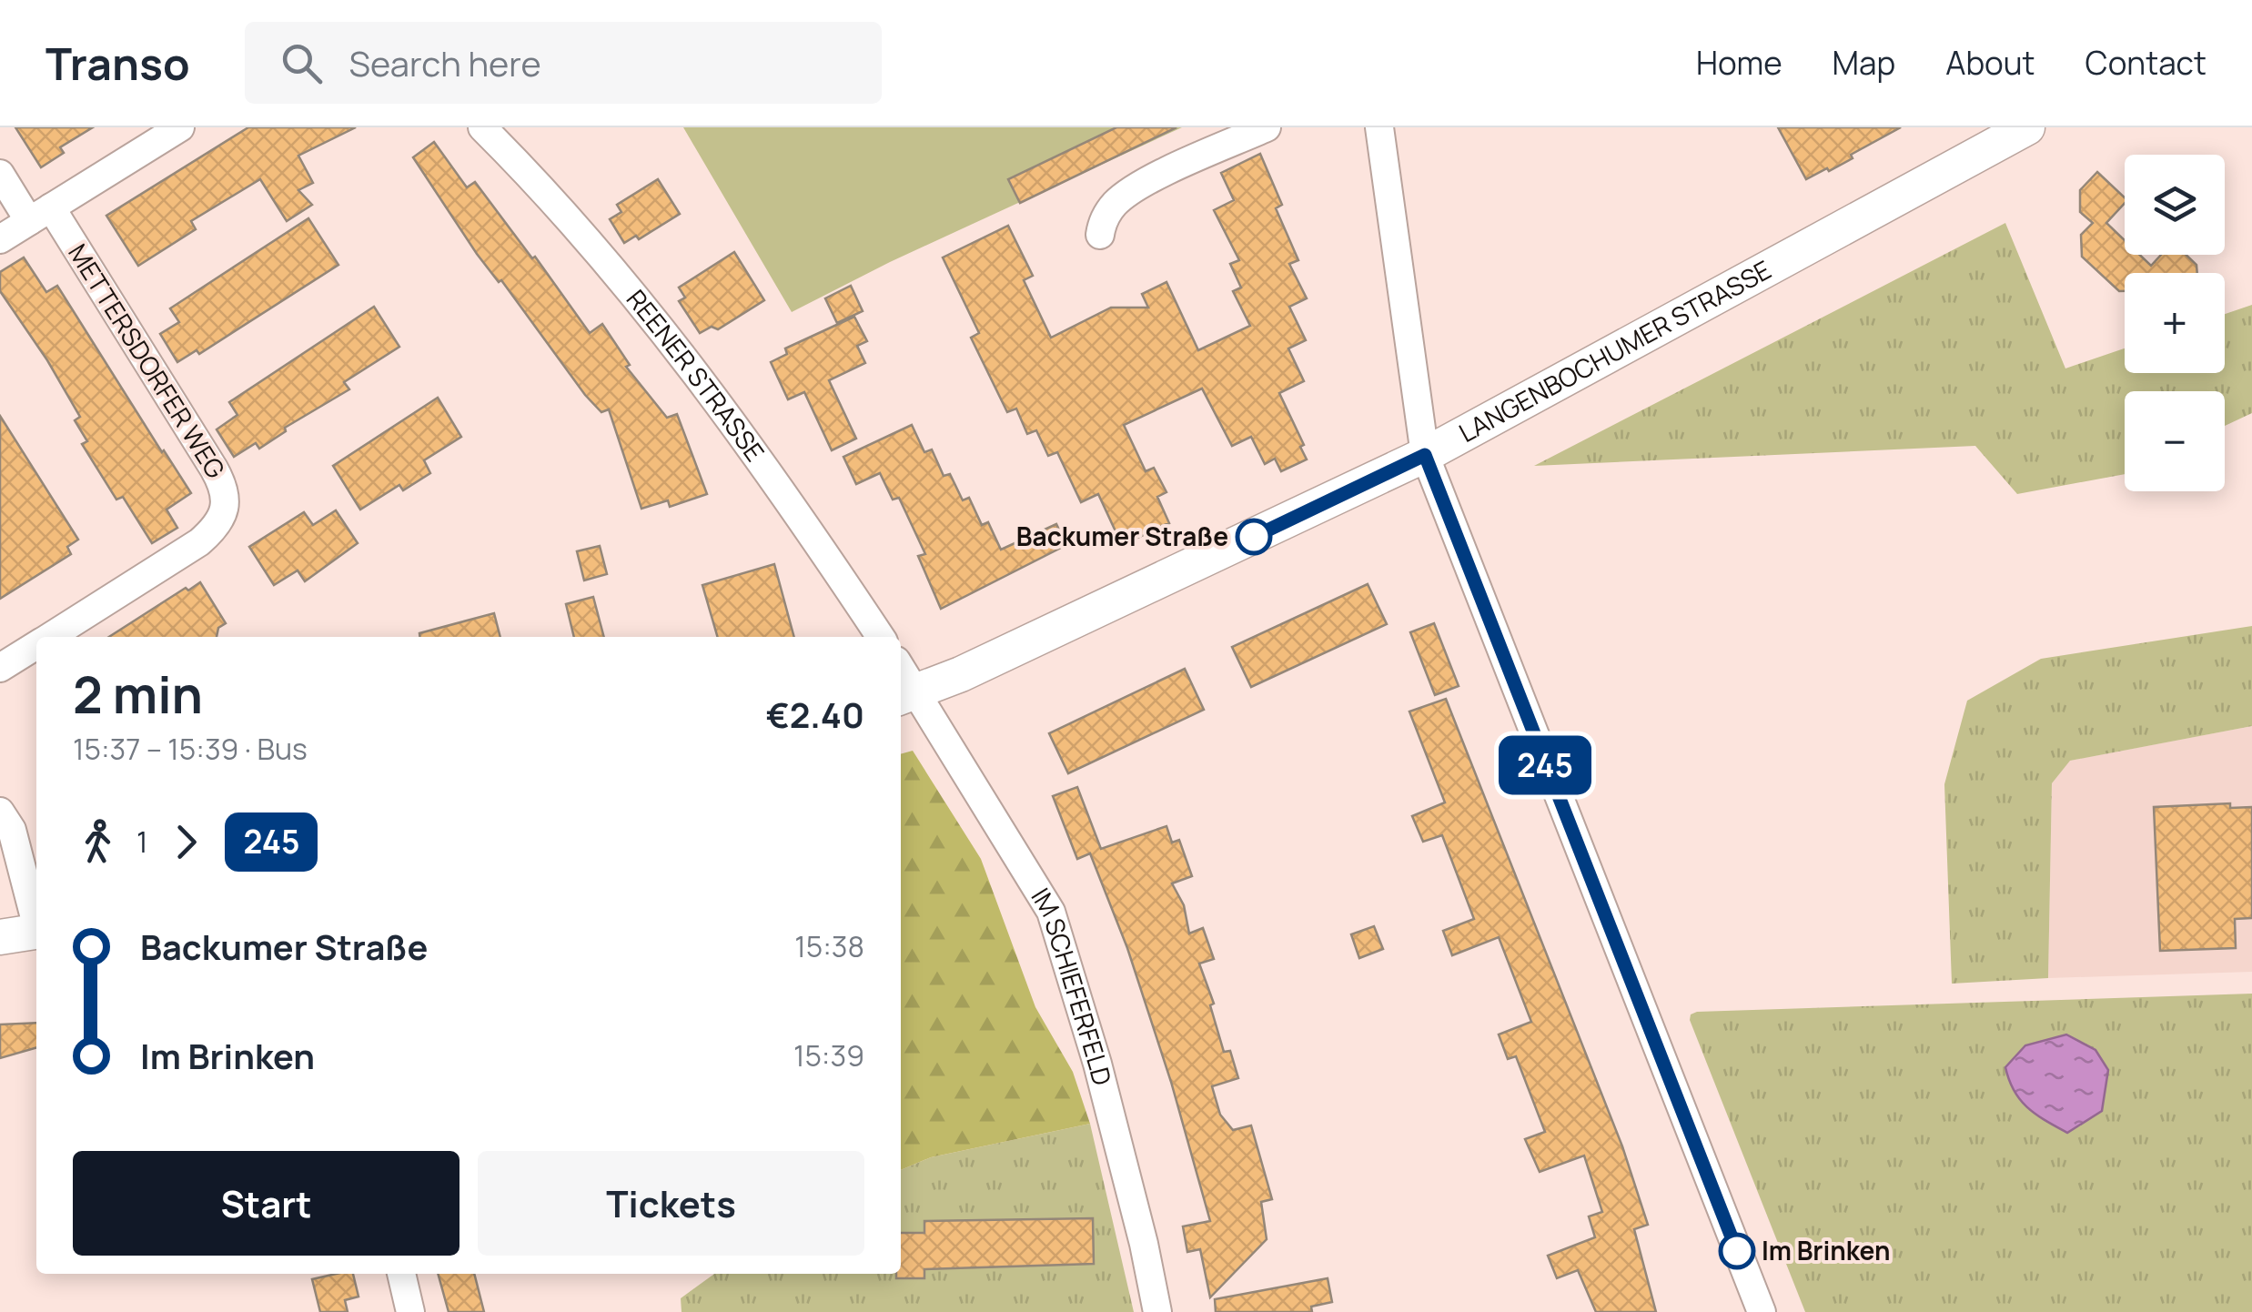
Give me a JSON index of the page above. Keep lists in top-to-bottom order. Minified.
{"streets":{"street":["LANGENBOCHUMER STRASSE","METTERSDORFER WEG","REENER STRASSE","IM SCHIEFERFELD"]},"crossings":[["LANGENBOCHUMER STRASSE","IM SCHIEFERFELD"]],"places":["Backumer Straße","Im Brinken"],"lines":["bus line 245"],"page":{"header":"Transo","search":"Search here","nav":["Home","Map","About","Contact"],"on_map":"245","map_buttons":["+","−"],"heading":["2 min","15:37 – 15:39 · Bus","€2.40"],"legs":["1","245"],"list":[{"name":"Backumer Straße","value":"15:38"},{"name":"Im Brinken","value":"15:39"}],"buttons":["Start","Tickets"]}}
